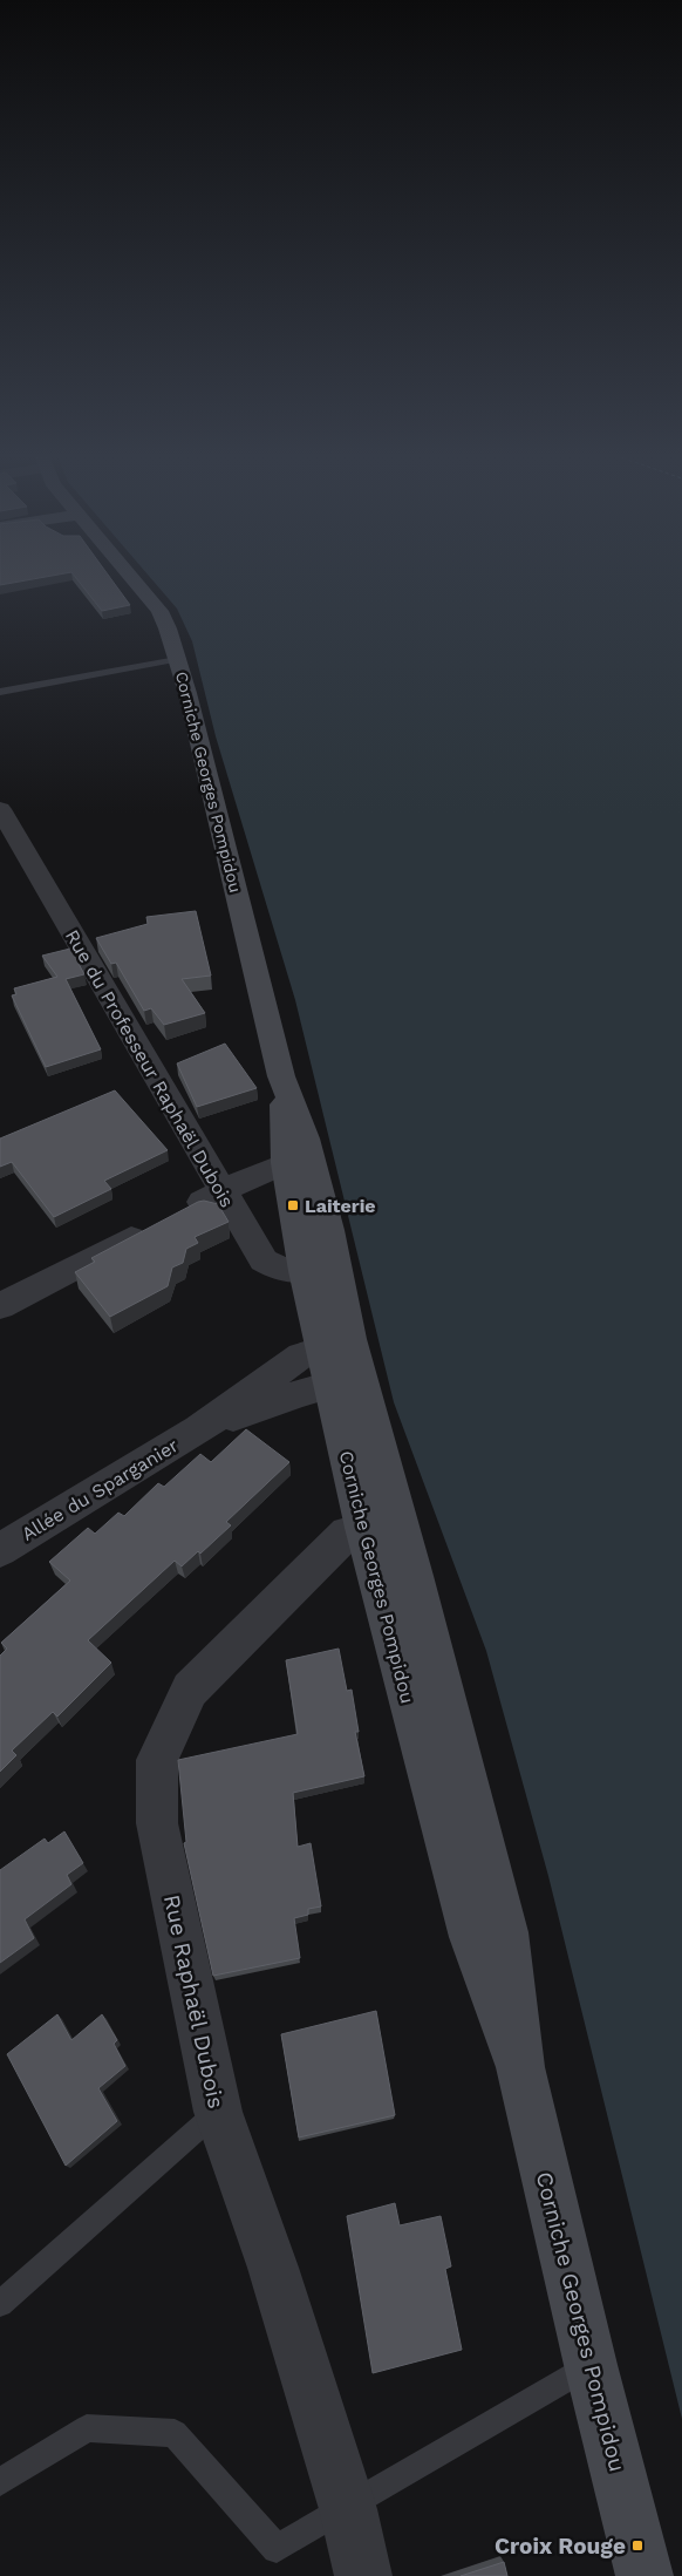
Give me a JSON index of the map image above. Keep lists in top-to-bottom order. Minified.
{"streets":{"main road":["Corniche Georges Pompidou"],"street":["Rue du Professeur Raphaël Dubois","Allée du Sparganier","Rue Raphaël Dubois"]},"crossings":[["Corniche Georges Pompidou","Rue du Professeur Raphaël Dubois"],["Corniche Georges Pompidou","Allée du Sparganier"],["Corniche Georges Pompidou","Rue Raphaël Dubois"]],"places":{"transit":["Laiterie","Croix Rouge"]}}
